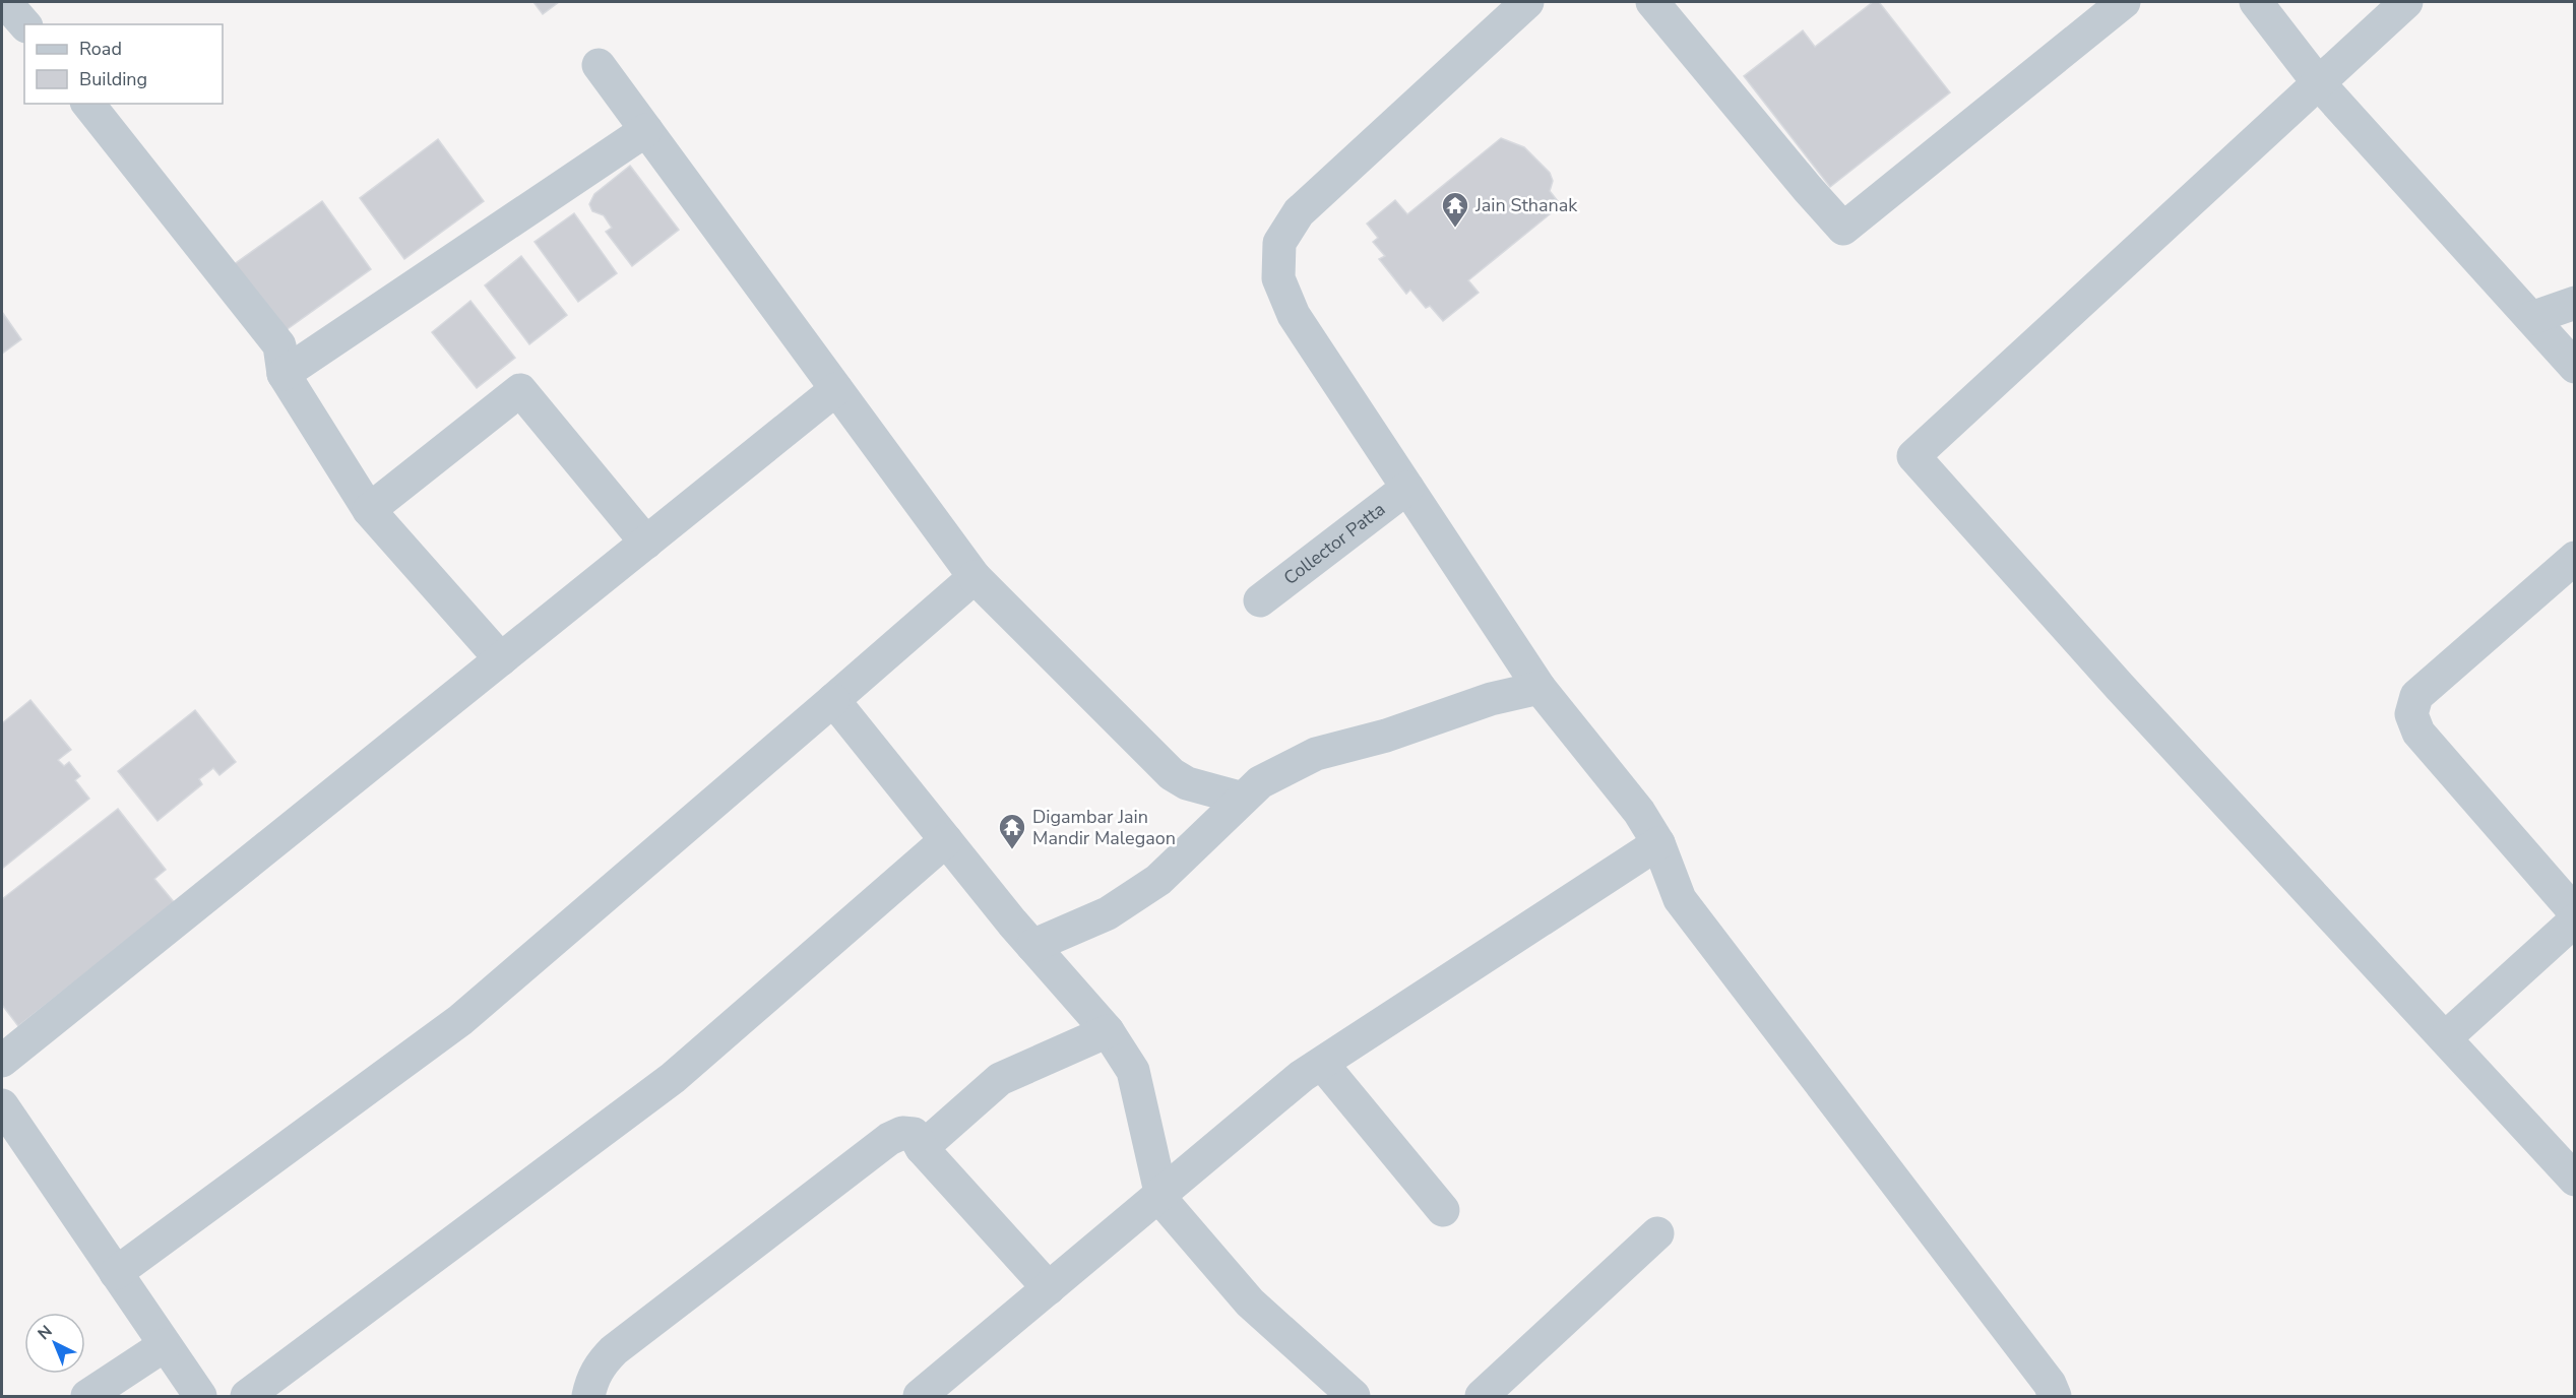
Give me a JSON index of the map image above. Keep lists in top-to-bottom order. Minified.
{"streets":{"street":["Collector Patta"]},"places":{"temple":["Jain Sthanak","Digambar Jain Mandir Malegaon"]},"legend":["Road","Building"],"north":"top left"}
